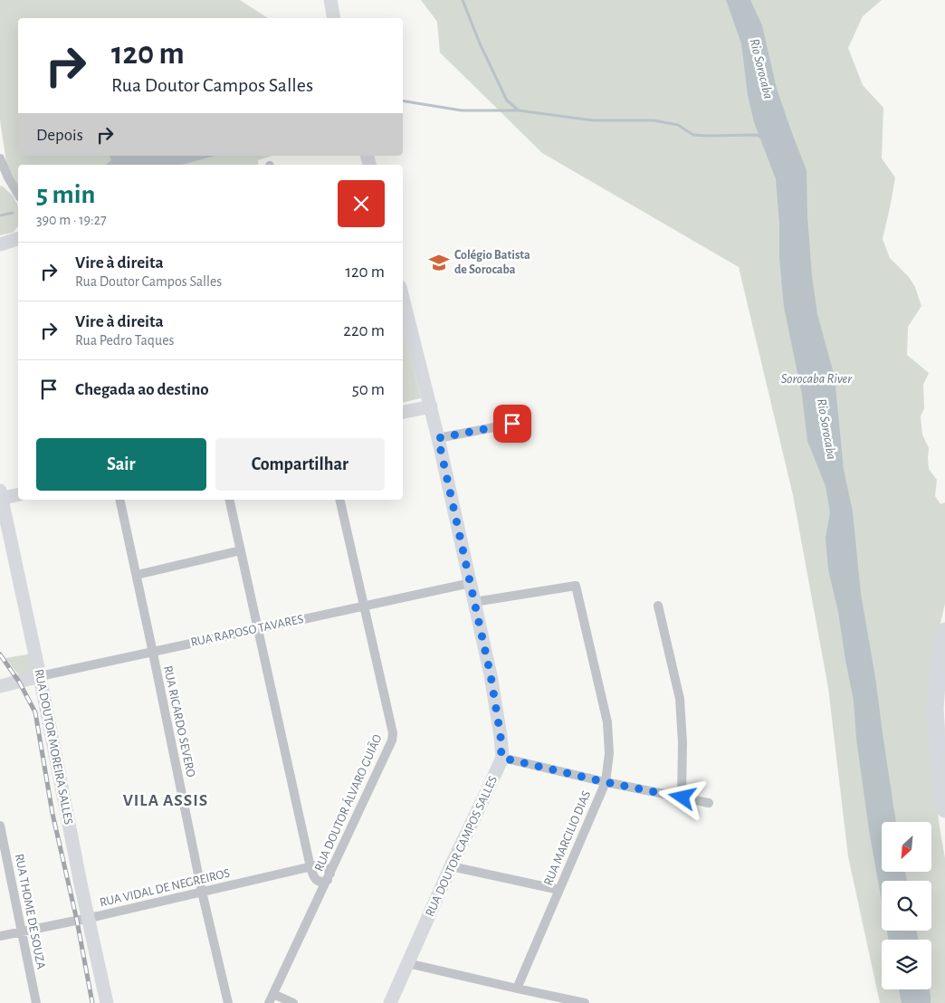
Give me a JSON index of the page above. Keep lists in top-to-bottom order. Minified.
{"streets":{"main road":["RUA RAPOSO TAVARES","RUA DOUTOR MOREIRA SALLES","RUA DOUTOR CAMPOS SALLES"],"street":["RUA RICARDO SEVERO","RUA DOUTOR ÁLVARO GUIÃO","RUA MARCILIO DIAS","RUA VIDAL DE NEGREIROS","RUA THOME DE SOUZA"]},"crossings":[["RUA RAPOSO TAVARES","RUA RICARDO SEVERO"],["RUA RAPOSO TAVARES","RUA DOUTOR MOREIRA SALLES"],["RUA RAPOSO TAVARES","RUA DOUTOR ÁLVARO GUIÃO"],["RUA RAPOSO TAVARES","RUA DOUTOR CAMPOS SALLES"],["RUA RICARDO SEVERO","RUA VIDAL DE NEGREIROS"],["RUA DOUTOR MOREIRA SALLES","RUA VIDAL DE NEGREIROS"],["RUA DOUTOR ÁLVARO GUIÃO","RUA VIDAL DE NEGREIROS"],["RUA MARCILIO DIAS","RUA DOUTOR CAMPOS SALLES"],["RUA VIDAL DE NEGREIROS","RUA THOME DE SOUZA"]],"districts":["VILA ASSIS"],"water":["Rio Sorocaba","Sorocaba River"],"places":{"school or university":["Colégio Batista de Sorocaba"]},"north":"bottom left","page":{"turn":["120 m","Rua Doutor Campos Salles"],"then":"Depois","heading":["5 min","390 m · 19:27"],"list":[{"name":"Vire à direita","note":"Rua Doutor Campos Salles","value":"120 m"},{"name":"Vire à direita","note":"Rua Pedro Taques","value":"220 m"},{"name":"Chegada ao destino","value":"50 m"}],"buttons":["Sair","Compartilhar"]}}
